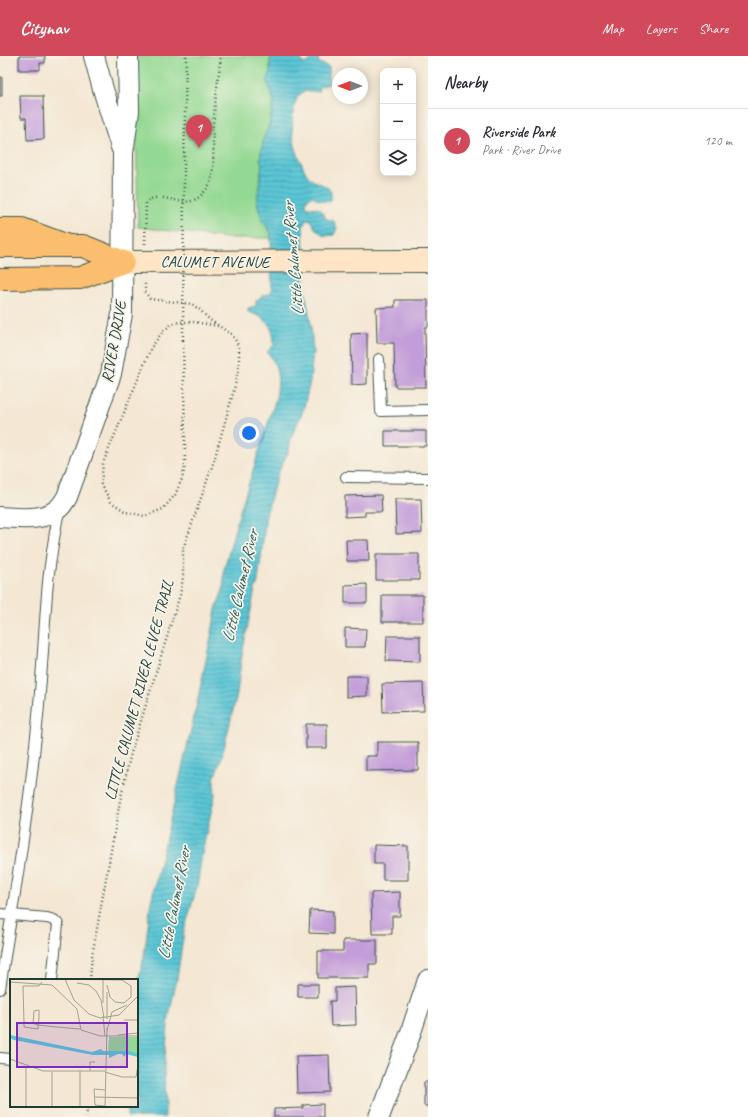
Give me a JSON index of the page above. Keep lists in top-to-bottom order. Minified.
{"streets":{"main road":["CALUMET AVENUE"],"street":["RIVER DRIVE"],"path":["LITTLE CALUMET RIVER LEVEE TRAIL"]},"crossings":[["CALUMET AVENUE","RIVER DRIVE"]],"water":["Little Calumet River"],"north":"left","page":{"header":"Citynav","nav":["Map","Layers","Share"],"heading":"Nearby","map_buttons":["+","−"],"list":[{"mark":"1","name":"Riverside Park","note":"Park · River Drive","value":"120 m"}],"pins":"1"}}
